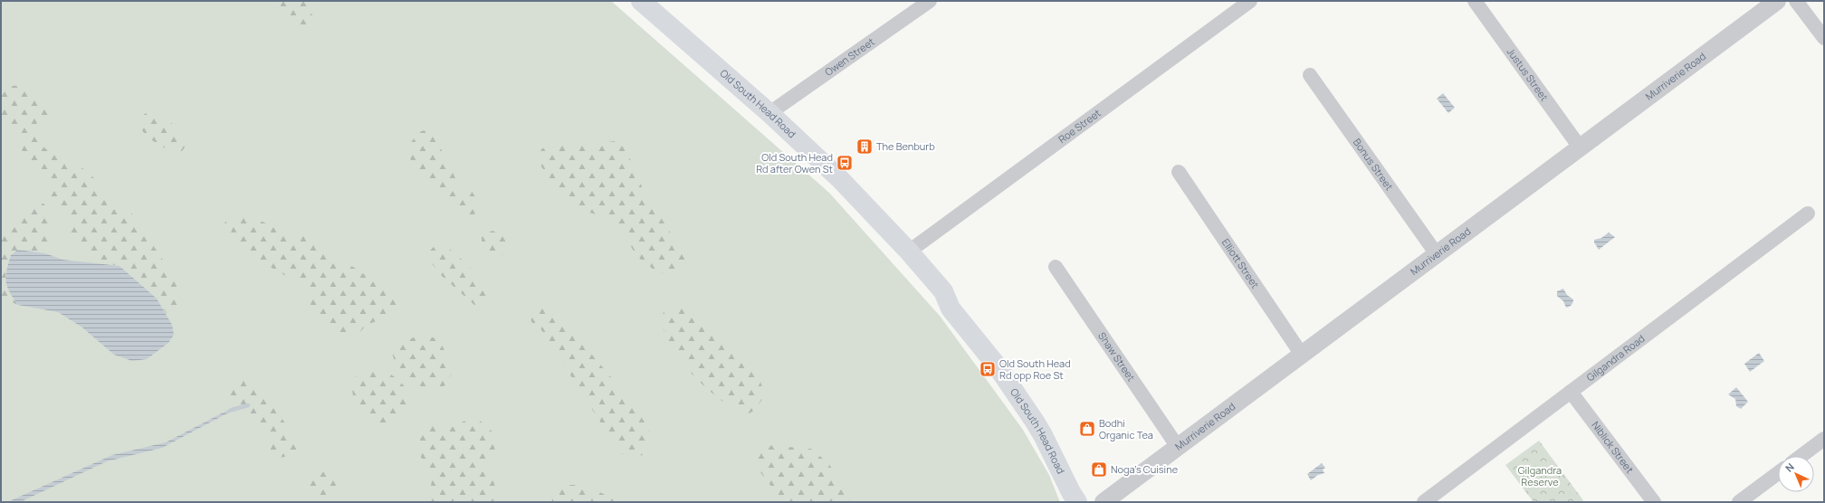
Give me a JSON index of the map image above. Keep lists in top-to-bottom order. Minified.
{"streets":{"main road":["Old South Head Road"],"street":["Owen Street","Justus Street","Murriverie Road","Roe Street","Bonus Street","Elliott Street","Shaw Street","Gilgandra Road","Niblick Street"]},"crossings":[["Owen Street","Old South Head Road"],["Justus Street","Murriverie Road"],["Murriverie Road","Bonus Street"],["Murriverie Road","Elliott Street"],["Murriverie Road","Shaw Street"],["Old South Head Road","Roe Street"],["Gilgandra Road","Niblick Street"]],"parks":["Gilgandra Reserve"],"places":{"building":["The Benburb"],"bus stop":["Old South Head Rd after Owen St","Old South Head Rd opp Roe St"],"shop":["Bodhi Organic Tea","Noga's Cuisine"]},"north":"top left"}
